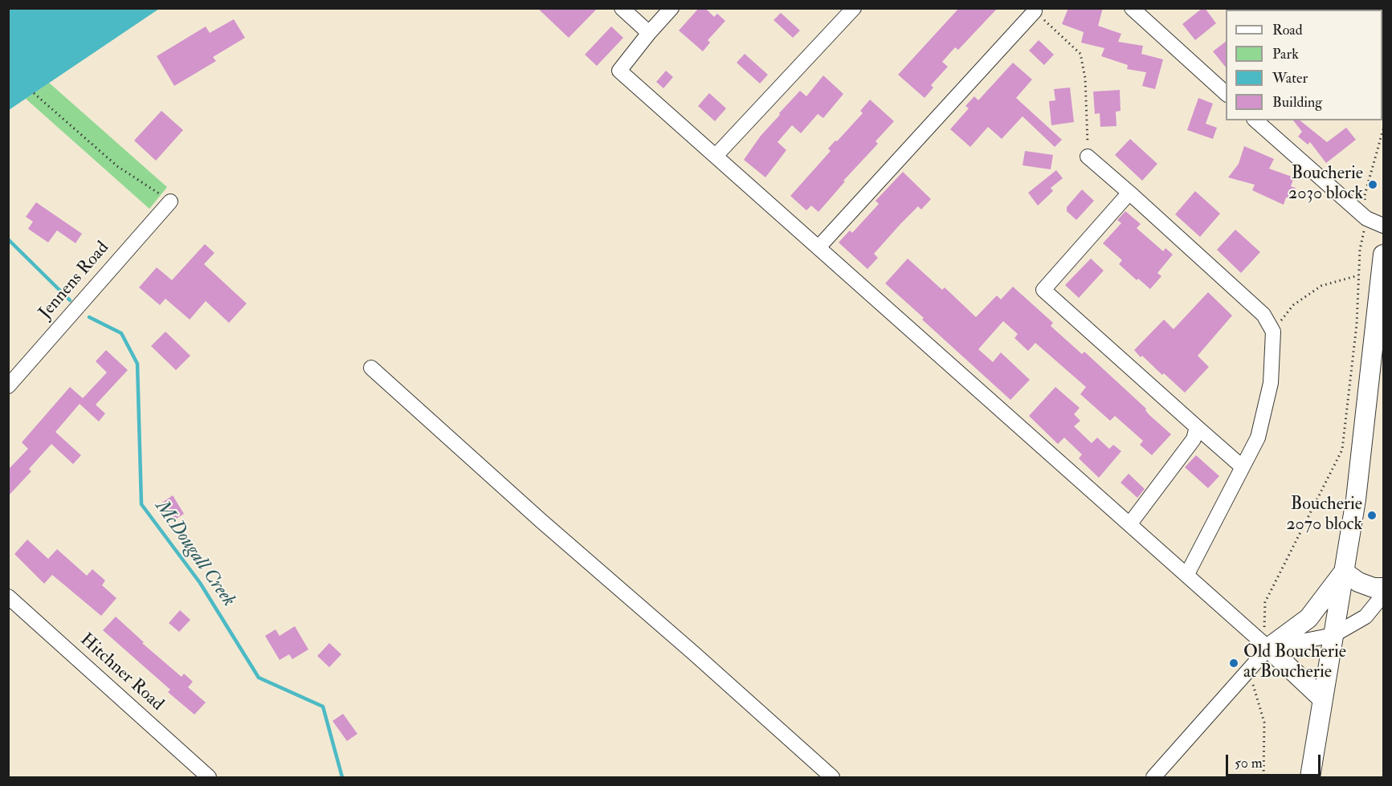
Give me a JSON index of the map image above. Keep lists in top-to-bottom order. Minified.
{"streets":{"street":["Jennens Road","Hitchner Road"]},"water":["McDougall Creek"],"places":["Boucherie 2030 block","Boucherie 2070 block","Old Boucherie at Boucherie"],"legend":["Road","Park","Water","Building"],"scale_bar":"50 m"}
